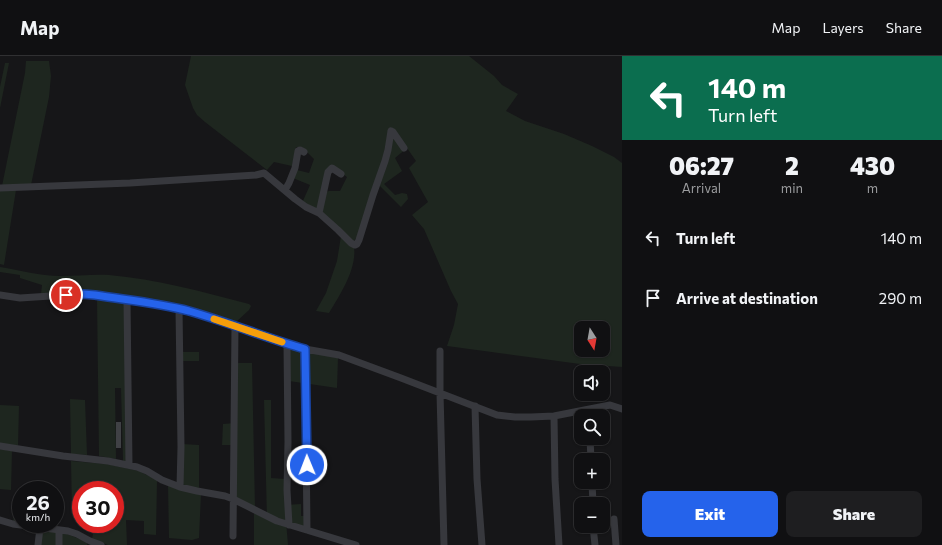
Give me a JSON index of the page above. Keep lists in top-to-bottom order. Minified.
{"north":"bottom","page":{"header":"Map","nav":["Map","Layers","Share"],"turn":["140 m","Turn left"],"eta":["06:27","Arrival","2","min","430","m"],"list":[{"name":"Turn left","value":"140 m"},{"name":"Arrive at destination","value":"290 m"}],"map_buttons":["+","−"],"speed":"26 km/h","limit":"30","buttons":["Exit","Share"]}}
